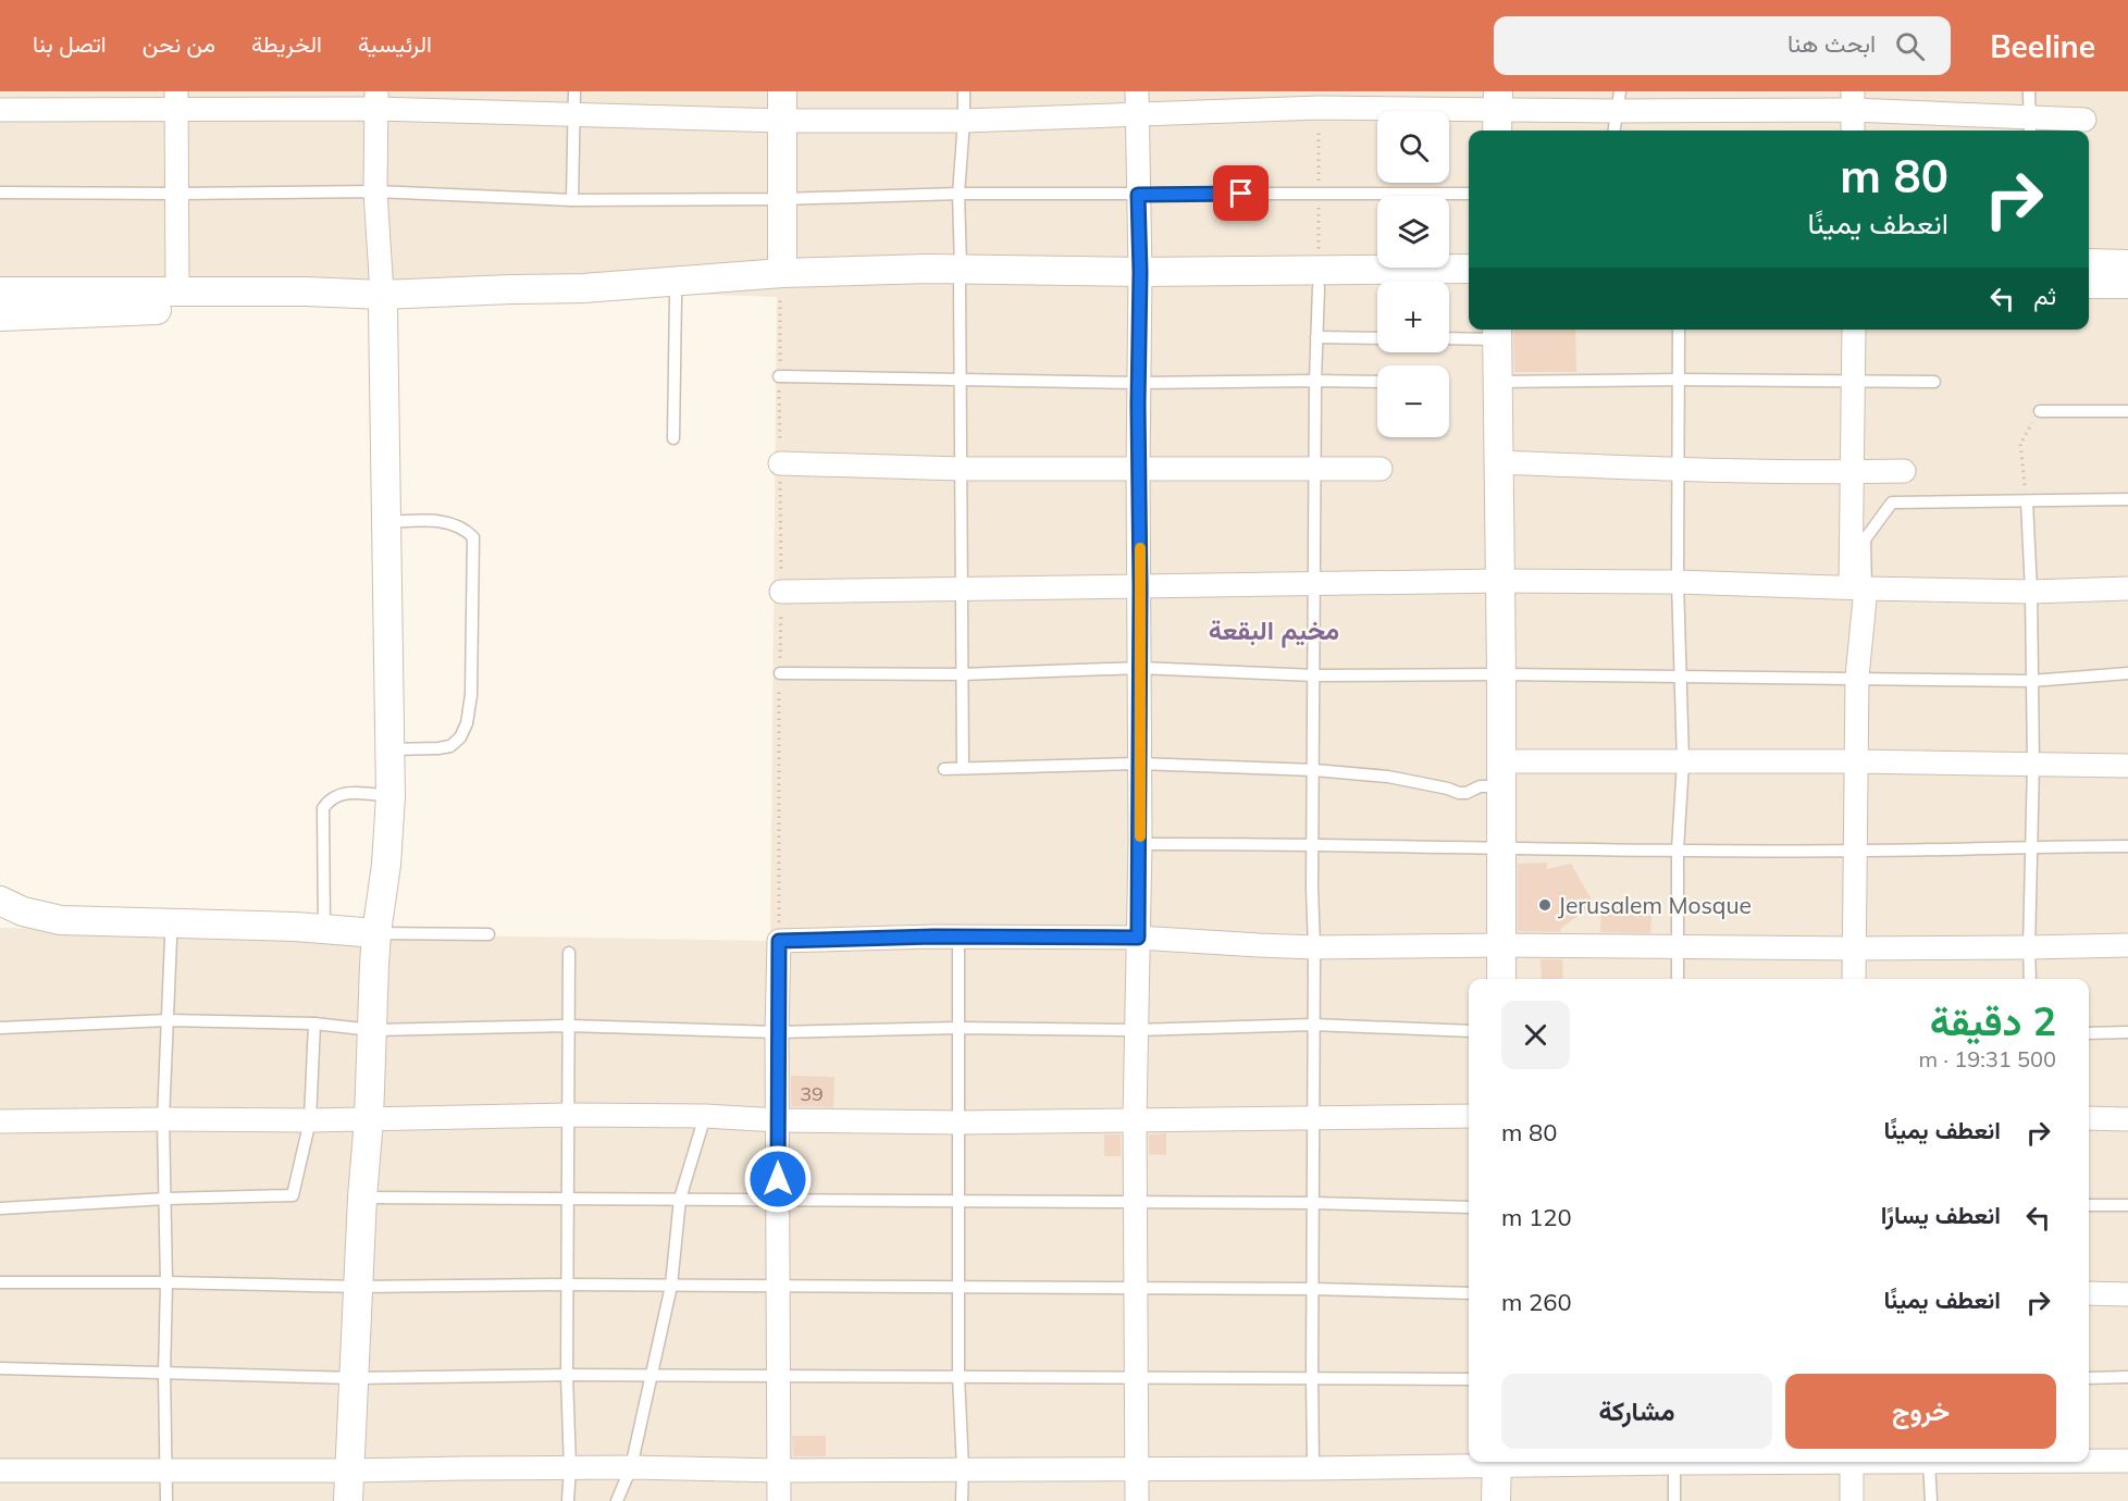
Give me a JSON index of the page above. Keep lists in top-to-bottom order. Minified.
{"districts":["مخيم البقعة"],"places":["Jerusalem Mosque"],"house_numbers":["39"],"page":{"header":"Beeline","search":"ابحث هنا","nav":["الرئيسية","الخريطة","من نحن","اتصل بنا"],"map_buttons":["+","−"],"turn":["80 m","انعطف يمينًا"],"then":"ثم","heading":["2 دقيقة","500 m · 19:31"],"list":[{"name":"انعطف يمينًا","value":"80 m"},{"name":"انعطف يسارًا","value":"120 m"},{"name":"انعطف يمينًا","value":"260 m"}],"buttons":["خروج","مشاركة"]}}
